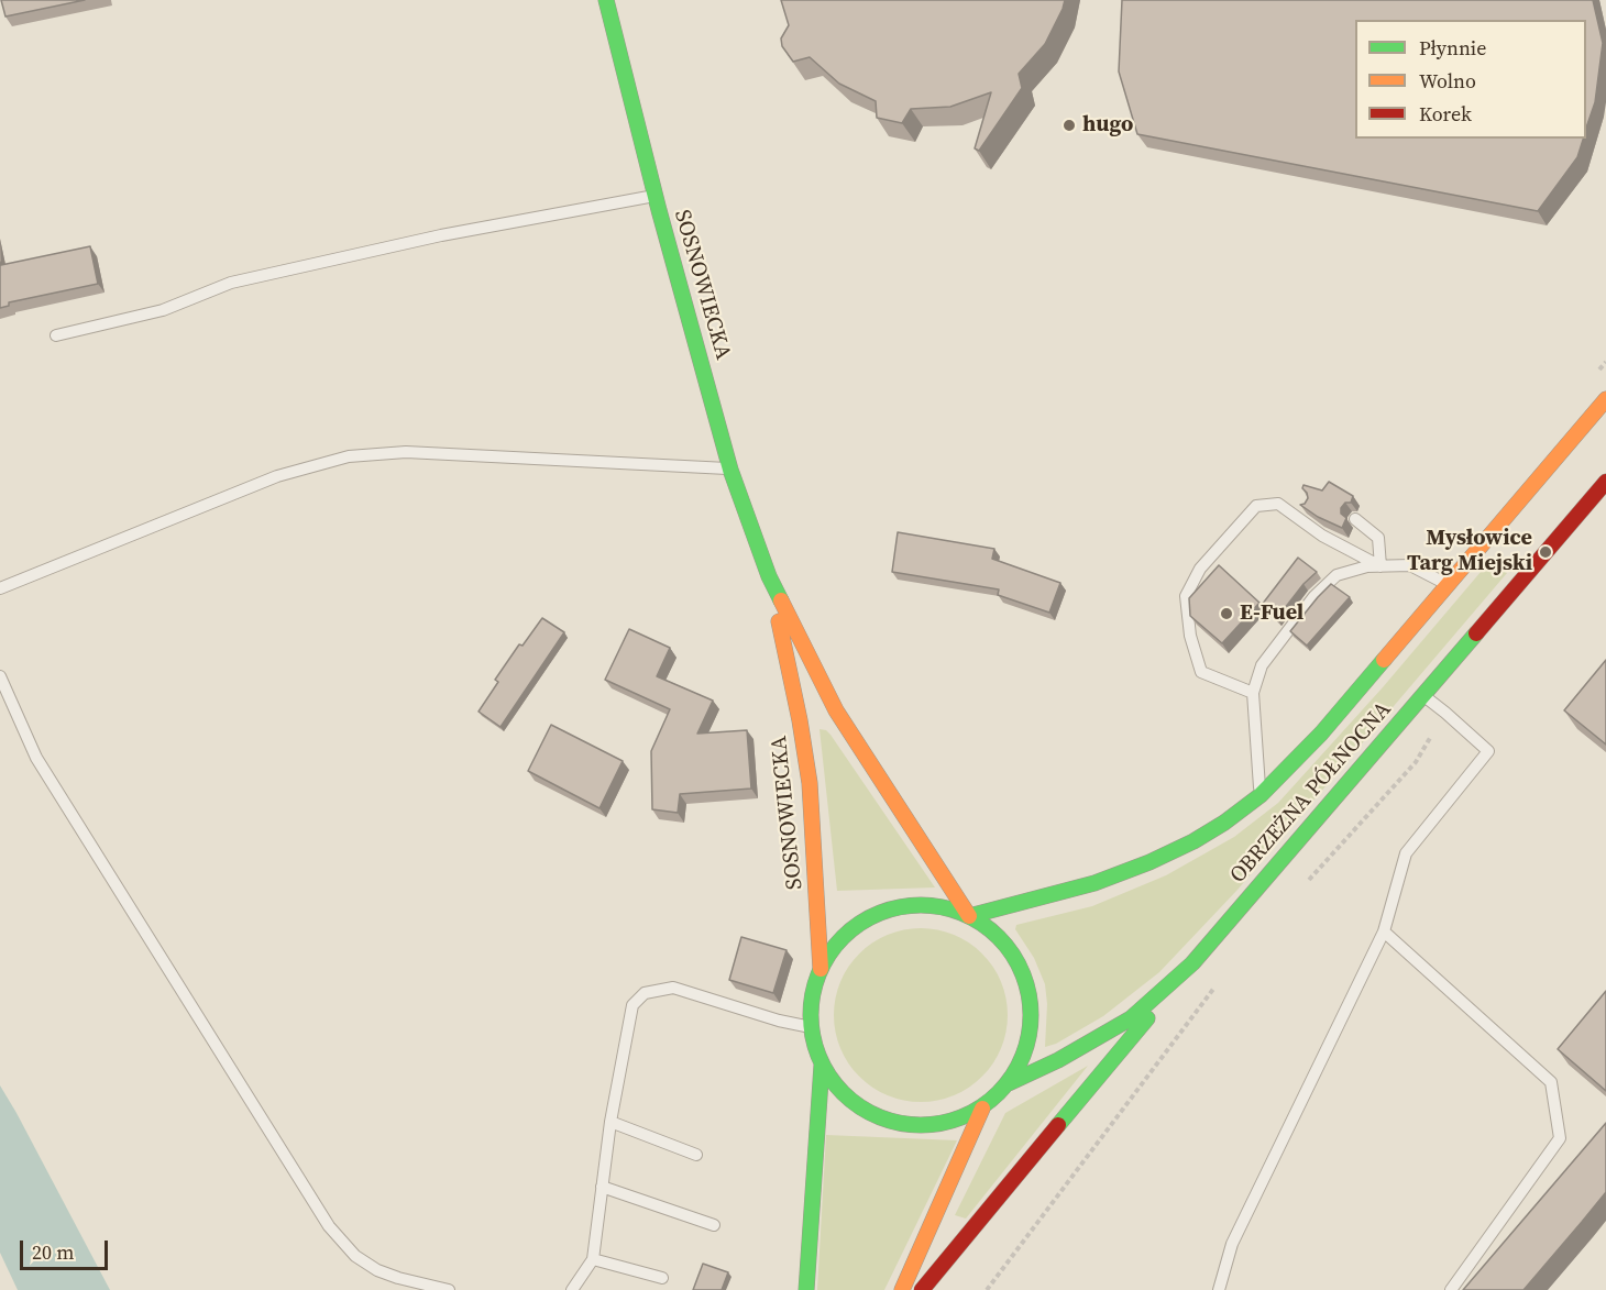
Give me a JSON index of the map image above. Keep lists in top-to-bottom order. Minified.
{"streets":{"street":["SOSNOWIECKA","OBRZEŻNA PÓŁNOCNA"]},"crossings":[["SOSNOWIECKA","OBRZEŻNA PÓŁNOCNA"]],"places":["hugo","Mysłowice Targ Miejski","E-Fuel"],"legend":["Płynnie","Wolno","Korek"],"scale_bar":"20 m"}
